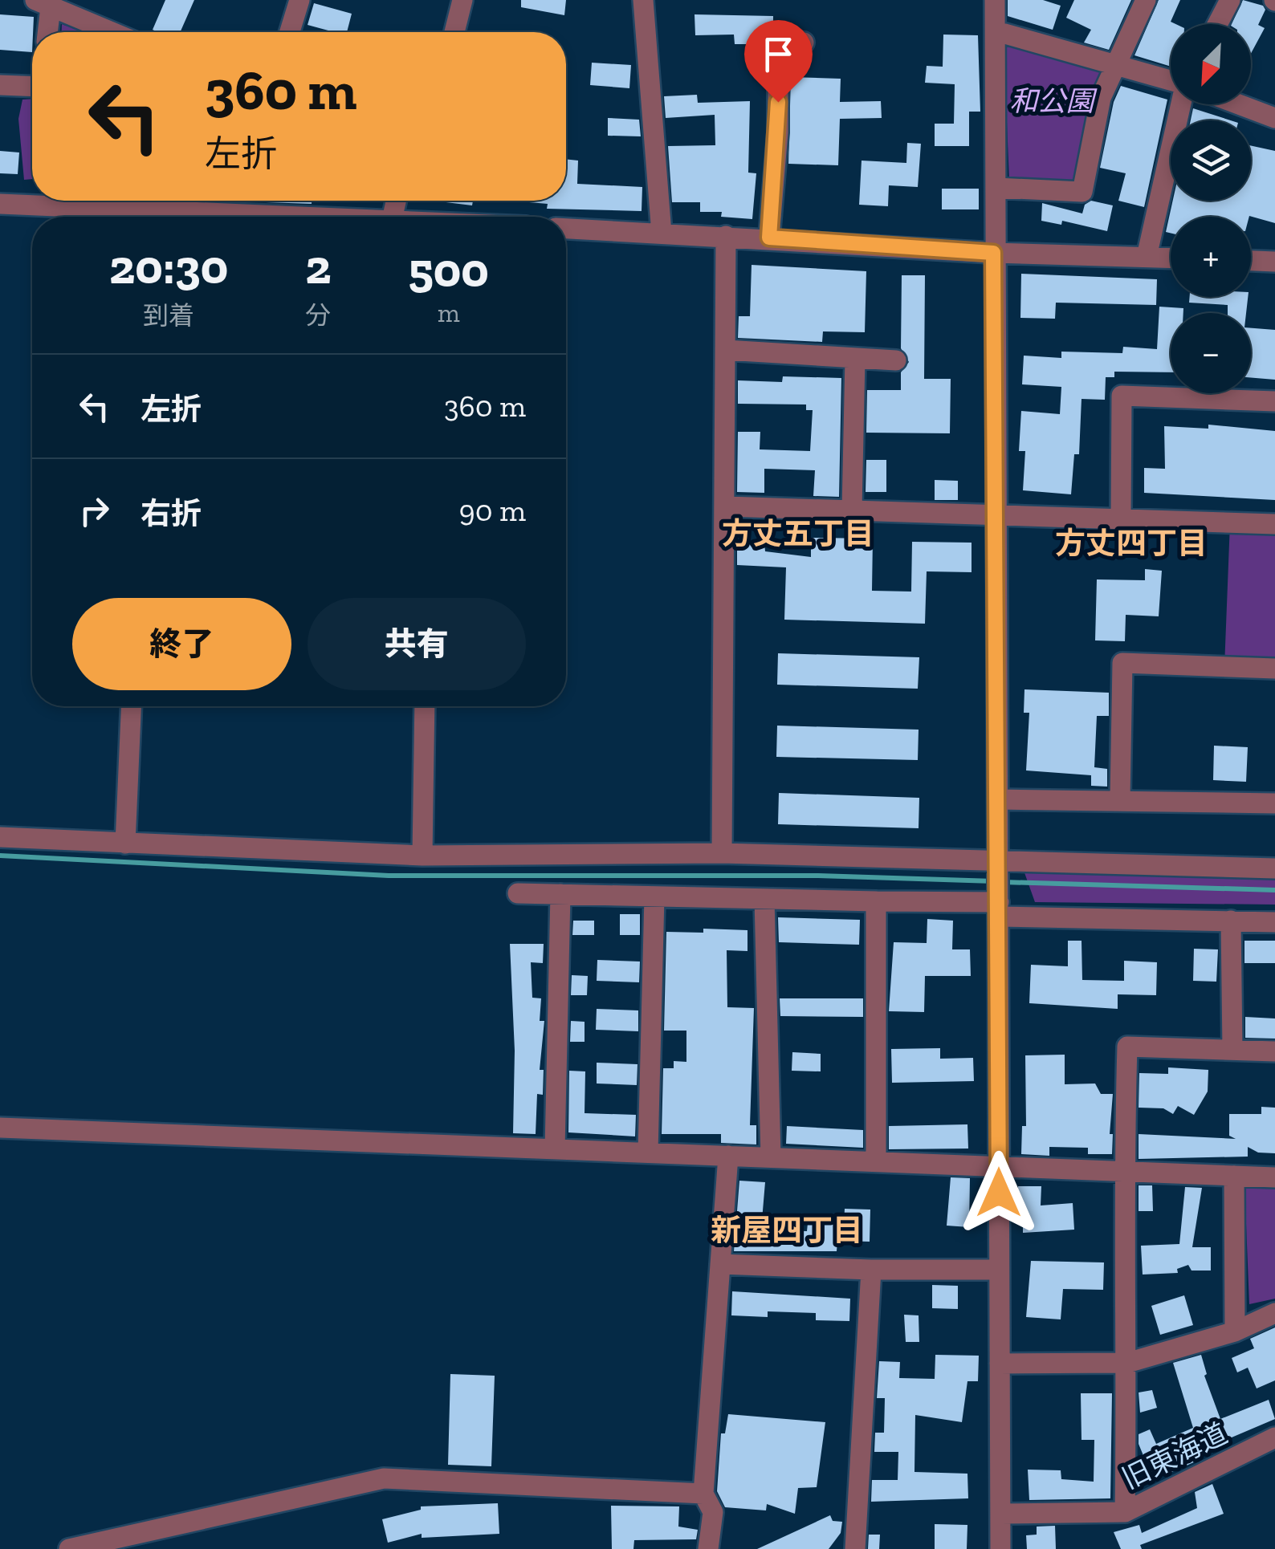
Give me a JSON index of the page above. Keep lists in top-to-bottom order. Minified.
{"streets":{"street":["旧東海道"]},"districts":["方丈五丁目","方丈四丁目","新屋四丁目"],"parks":["和公園"],"north":"bottom left","page":{"map_buttons":["+","−"],"turn":["360 m","左折"],"eta":["20:30","到着","2","分","500","m"],"list":[{"name":"左折","value":"360 m"},{"name":"右折","value":"90 m"}],"buttons":["終了","共有"]}}
